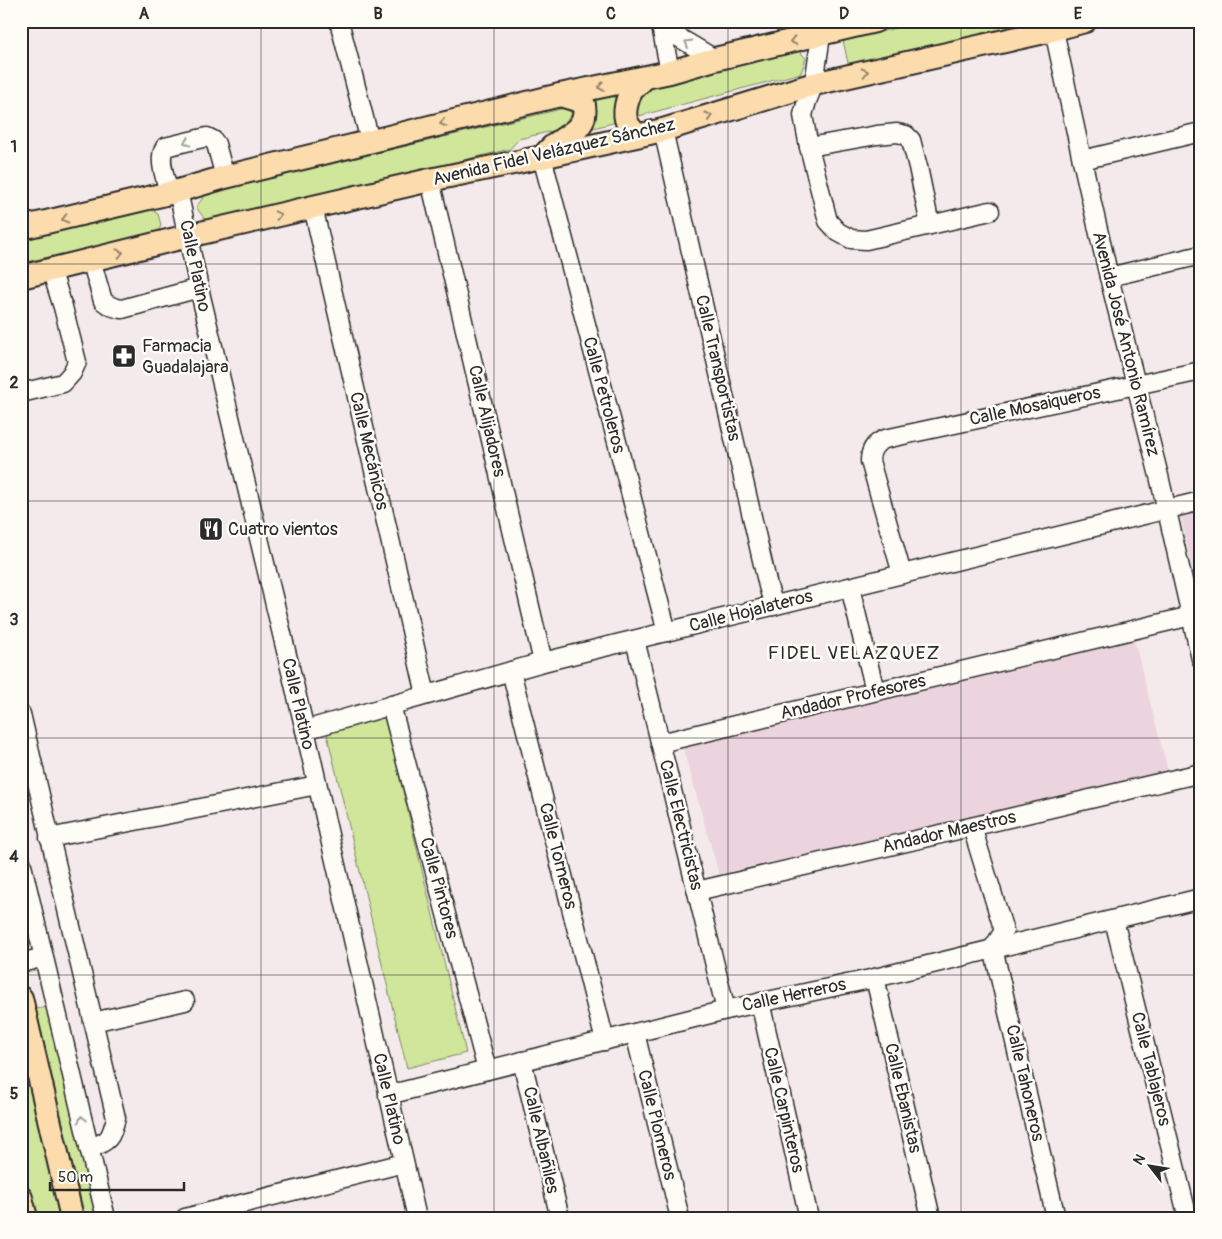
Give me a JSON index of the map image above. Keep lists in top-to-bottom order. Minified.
{"streets":{"main road":["Avenida Fidel Velázquez Sánchez"],"street":["Calle Platino","Avenida José Antonio Ramírez","Calle Transportistas","Calle Petroleros","Calle Mosaiqueros","Calle Alijadores","Calle Mecánicos","Calle Hojalateros","Andador Profesores","Calle Electricistas","Andador Maestros","Calle Torneros","Calle Pintores","Calle Herreros","Calle Tablajeros","Calle Tahoneros","Calle Ebanistas","Calle Carpinteros","Calle Plomeros","Calle Albañiles"]},"crossings":[["Avenida Fidel Velázquez Sánchez","Calle Platino"],["Avenida Fidel Velázquez Sánchez","Avenida José Antonio Ramírez"],["Avenida Fidel Velázquez Sánchez","Calle Transportistas"],["Avenida Fidel Velázquez Sánchez","Calle Petroleros"],["Avenida Fidel Velázquez Sánchez","Calle Alijadores"],["Avenida Fidel Velázquez Sánchez","Calle Mecánicos"],["Calle Platino","Calle Hojalateros"],["Calle Platino","Calle Herreros"],["Avenida José Antonio Ramírez","Calle Mosaiqueros"],["Avenida José Antonio Ramírez","Calle Hojalateros"],["Avenida José Antonio Ramírez","Andador Profesores"],["Calle Transportistas","Calle Hojalateros"],["Calle Petroleros","Calle Hojalateros"],["Calle Mosaiqueros","Calle Hojalateros"],["Calle Alijadores","Calle Hojalateros"],["Calle Mecánicos","Calle Hojalateros"],["Calle Hojalateros","Calle Electricistas"],["Calle Hojalateros","Calle Torneros"],["Calle Hojalateros","Calle Pintores"],["Andador Profesores","Calle Electricistas"],["Calle Electricistas","Andador Maestros"],["Calle Electricistas","Calle Herreros"],["Calle Torneros","Calle Herreros"],["Calle Pintores","Calle Herreros"],["Calle Herreros","Calle Tablajeros"],["Calle Herreros","Calle Tahoneros"],["Calle Herreros","Calle Ebanistas"],["Calle Herreros","Calle Carpinteros"],["Calle Herreros","Calle Plomeros"],["Calle Herreros","Calle Albañiles"]],"districts":["FIDEL VELAZQUEZ"],"places":{"pharmacy":["Farmacia Guadalajara"],"restaurant":["Cuatro vientos"]},"scale_bar":"50 m","north":"top left","grid":{"columns":["A","B","C","D","E"],"rows":["1","2","3","4","5"]}}
